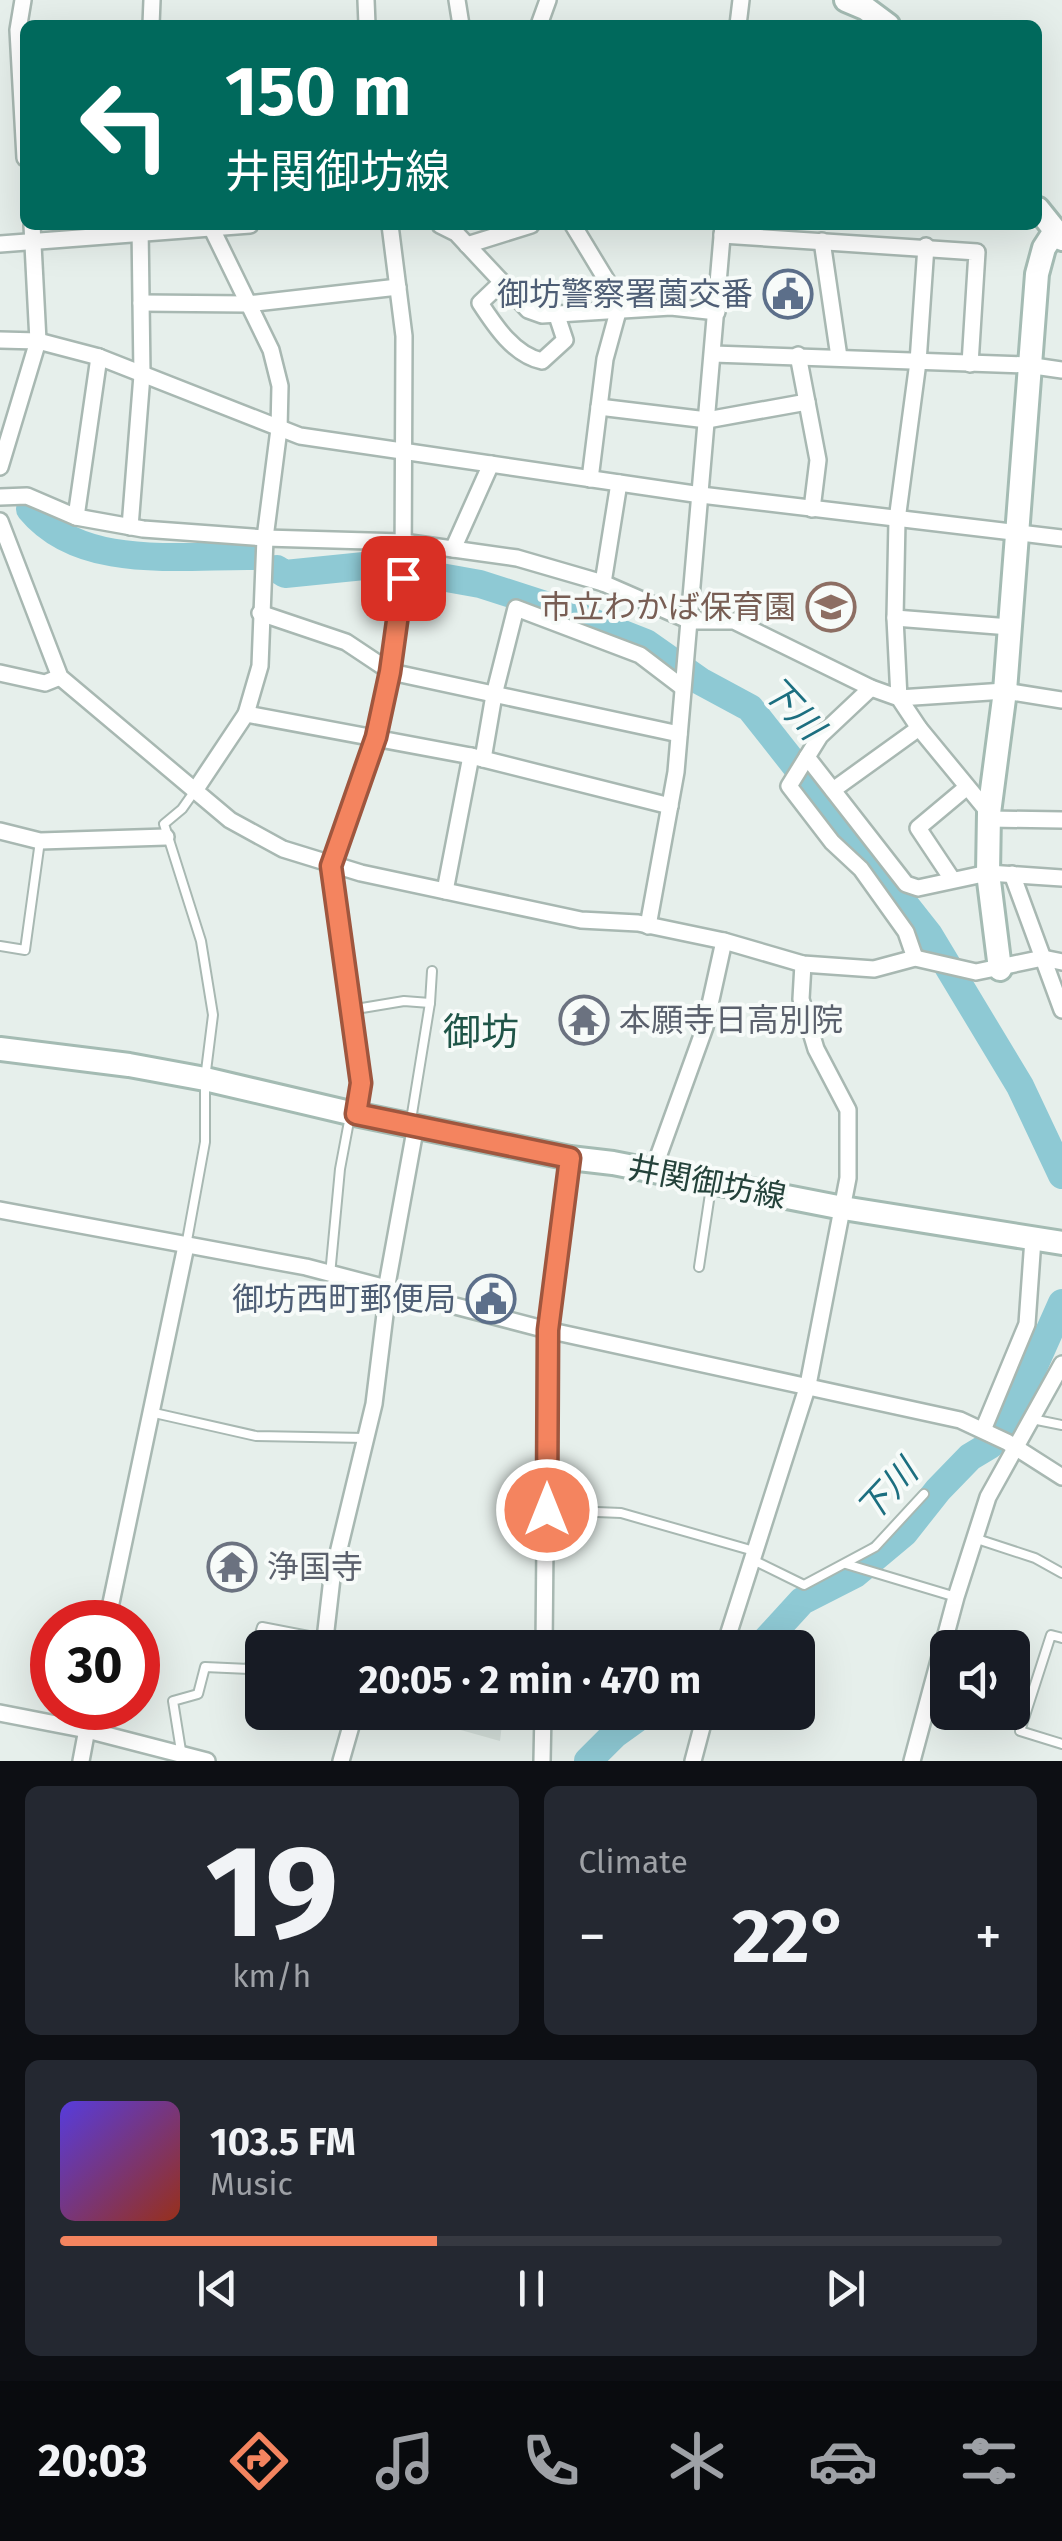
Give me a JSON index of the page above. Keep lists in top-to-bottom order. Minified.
{"streets":{"main road":["井関御坊線"]},"districts":["御坊"],"water":["下川"],"places":{"public building":["御坊警察署薗交番","御坊西町郵便局"],"school or university":["市立わかば保育園"],"temple":["本願寺日高別院","浄国寺"]},"page":{"turn":["150 m","井関御坊線"],"limit":"30","trip":"20:05 · 2 min · 470 m","tile":[["19","km/h"],"Climate"],"heat":["−","22°","+"],"song":["103.5 FM","Music"],"tabs":"20:03"}}
